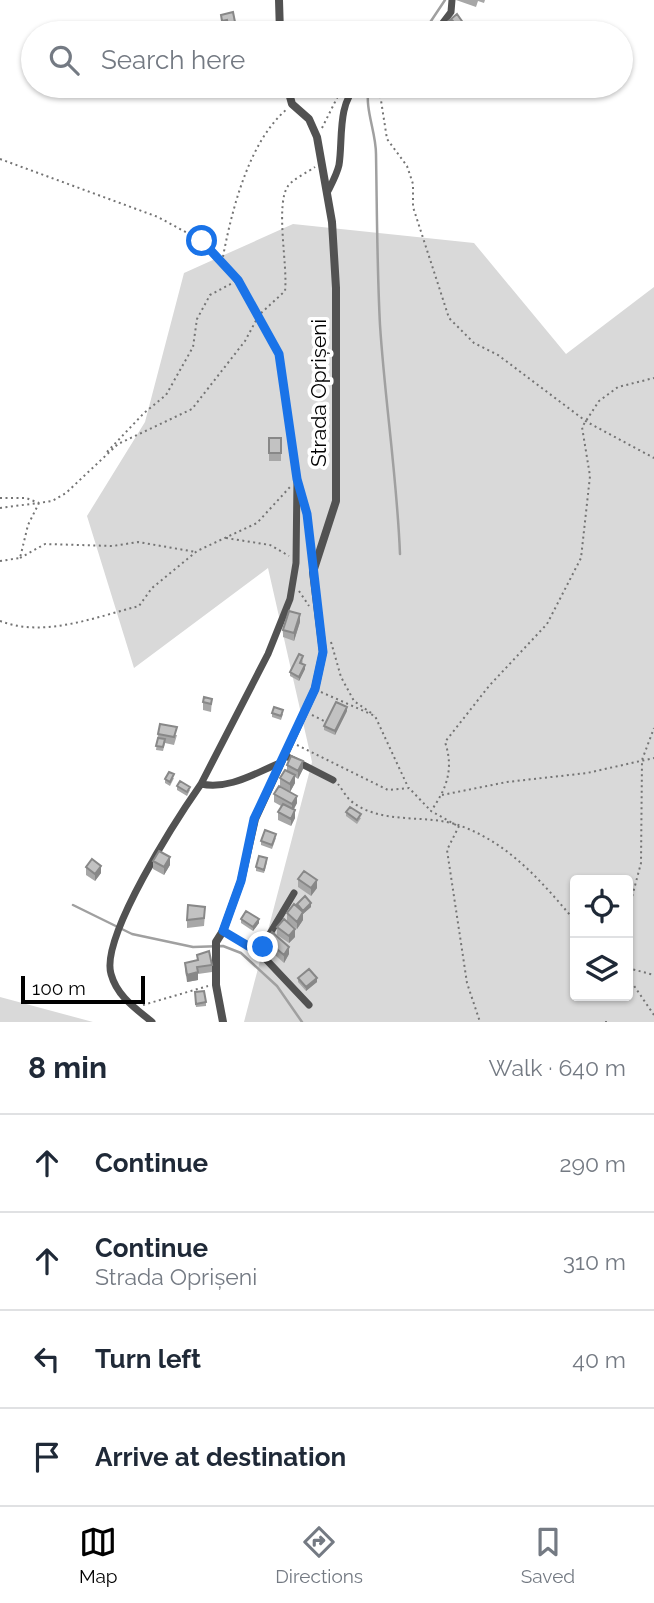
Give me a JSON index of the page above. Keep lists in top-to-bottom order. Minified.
{"streets":{"street":["Strada Oprișeni"]},"scale_bar":"100 m","page":{"search":"Search here","scale":"100 m","heading":["8 min","Walk · 640 m"],"list":[["Continue","290 m"],["Continue","Strada Oprișeni","310 m"],["Turn left","40 m"],"Arrive at destination"],"nav":["Map","Directions","Saved"]}}
